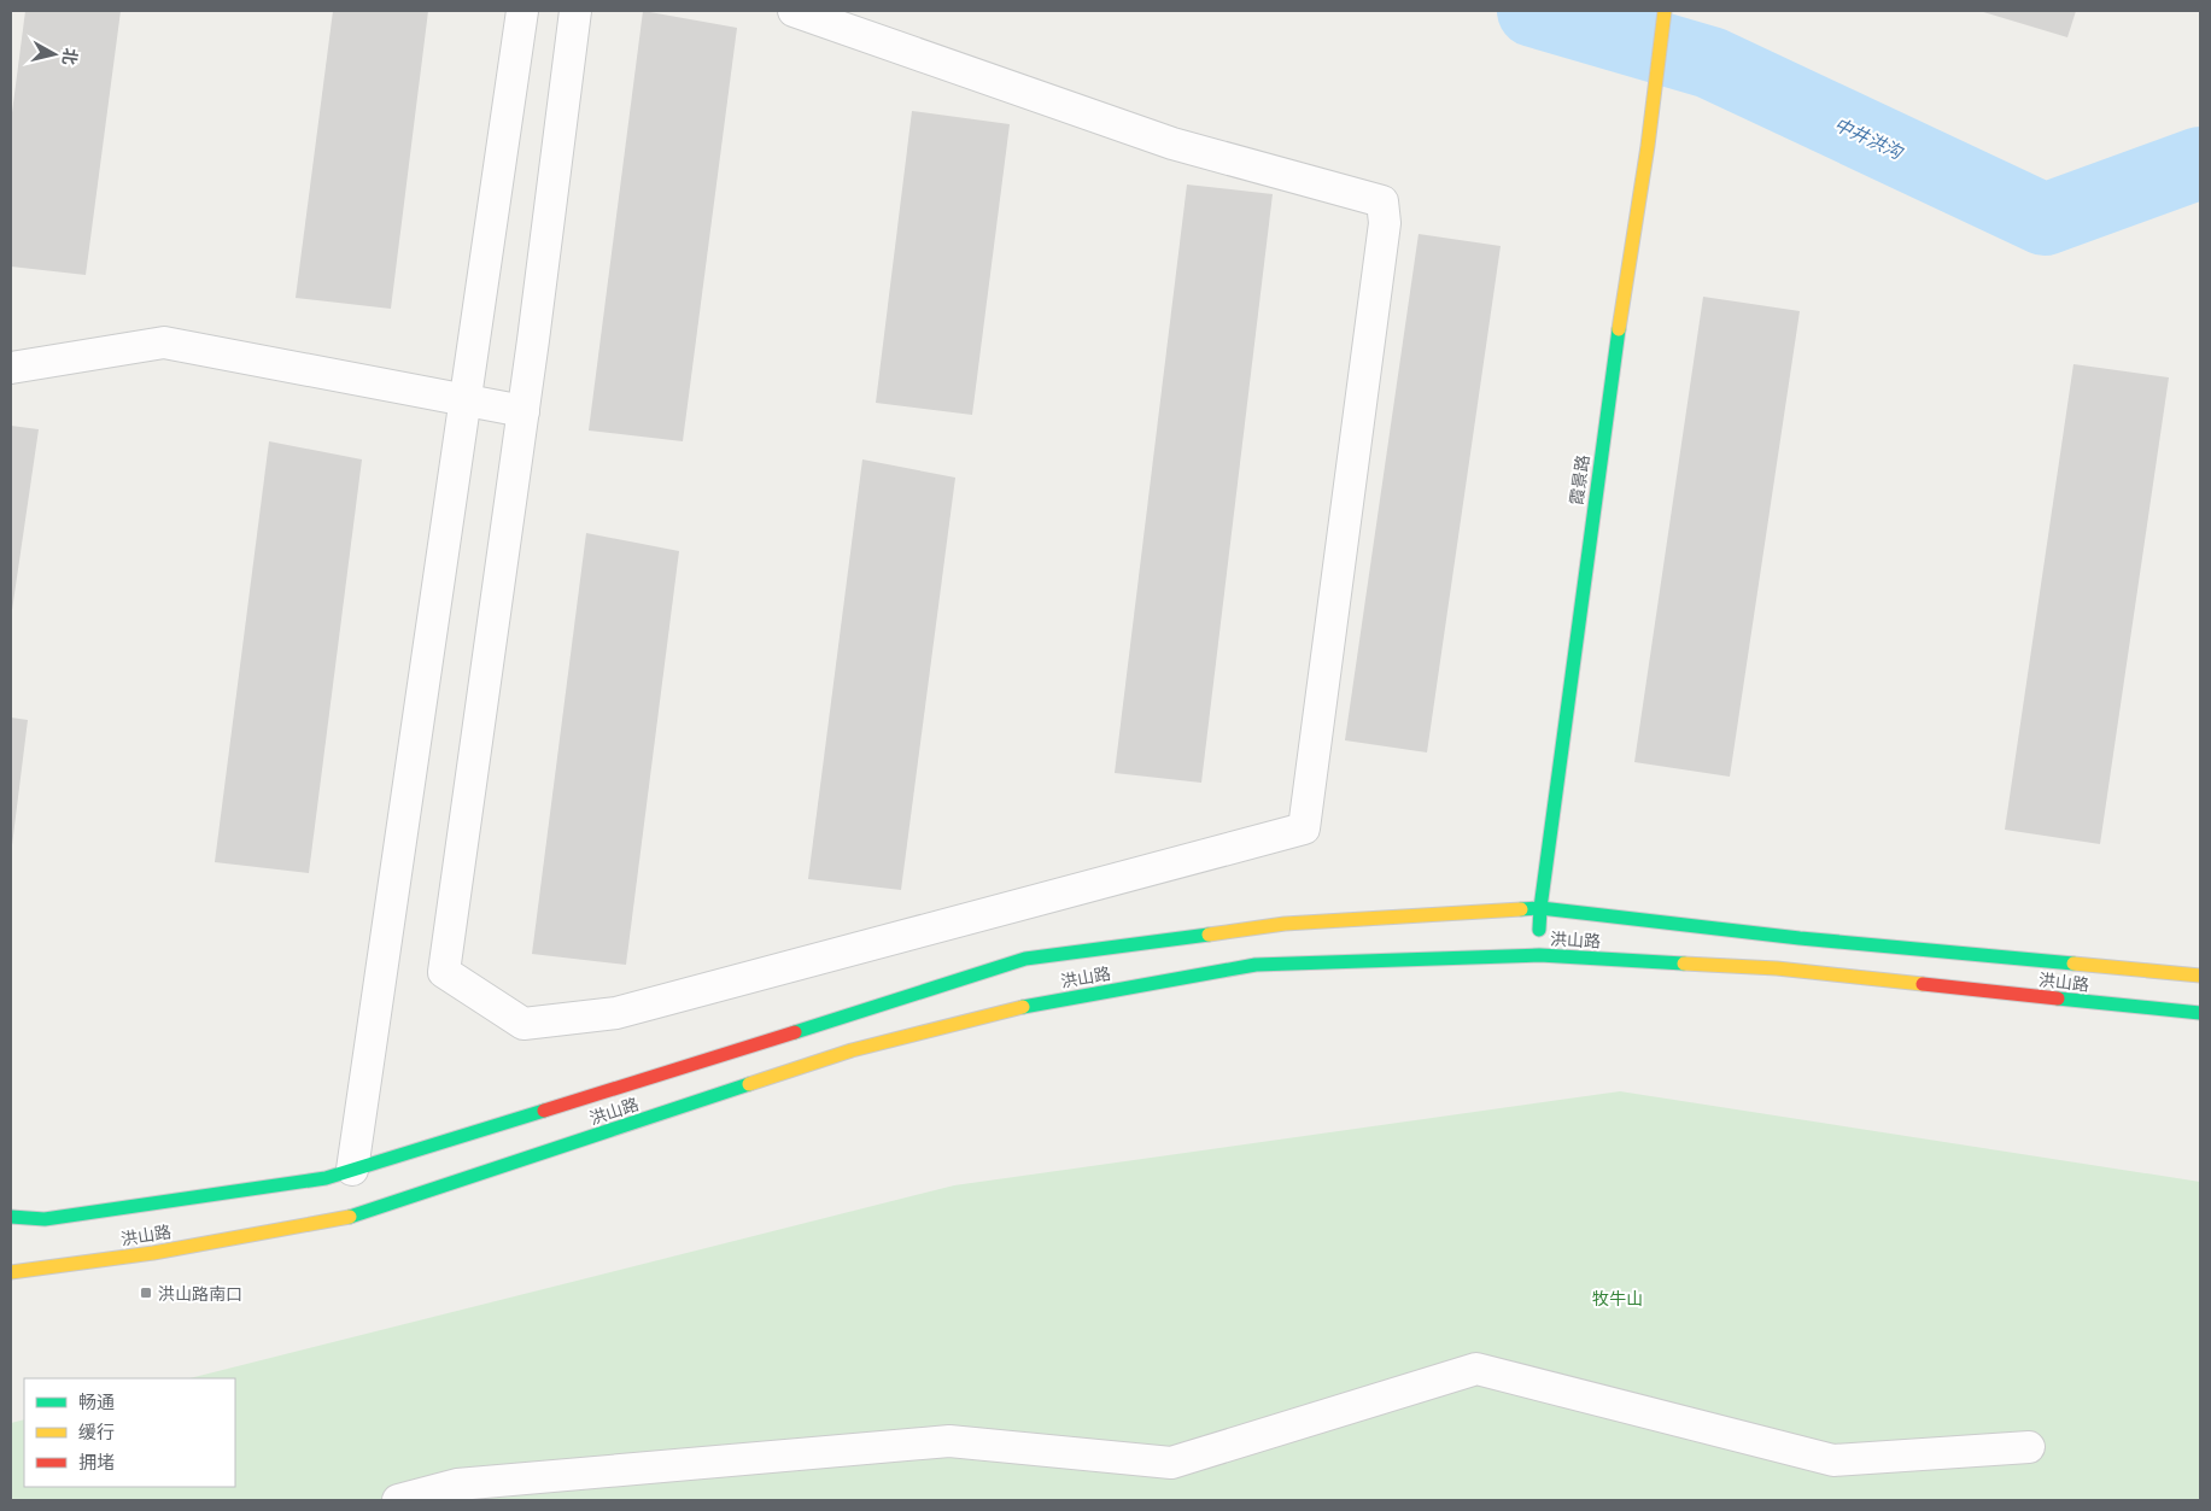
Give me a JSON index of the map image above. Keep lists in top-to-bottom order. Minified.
{"streets":{"main road":["霞景路","洪山路"]},"crossings":[["霞景路","洪山路"]],"water":["中井洪沟"],"parks":["牧牛山"],"places":{"transit":["洪山路南口"]},"legend":["畅通","缓行","拥堵"],"north":"right"}
